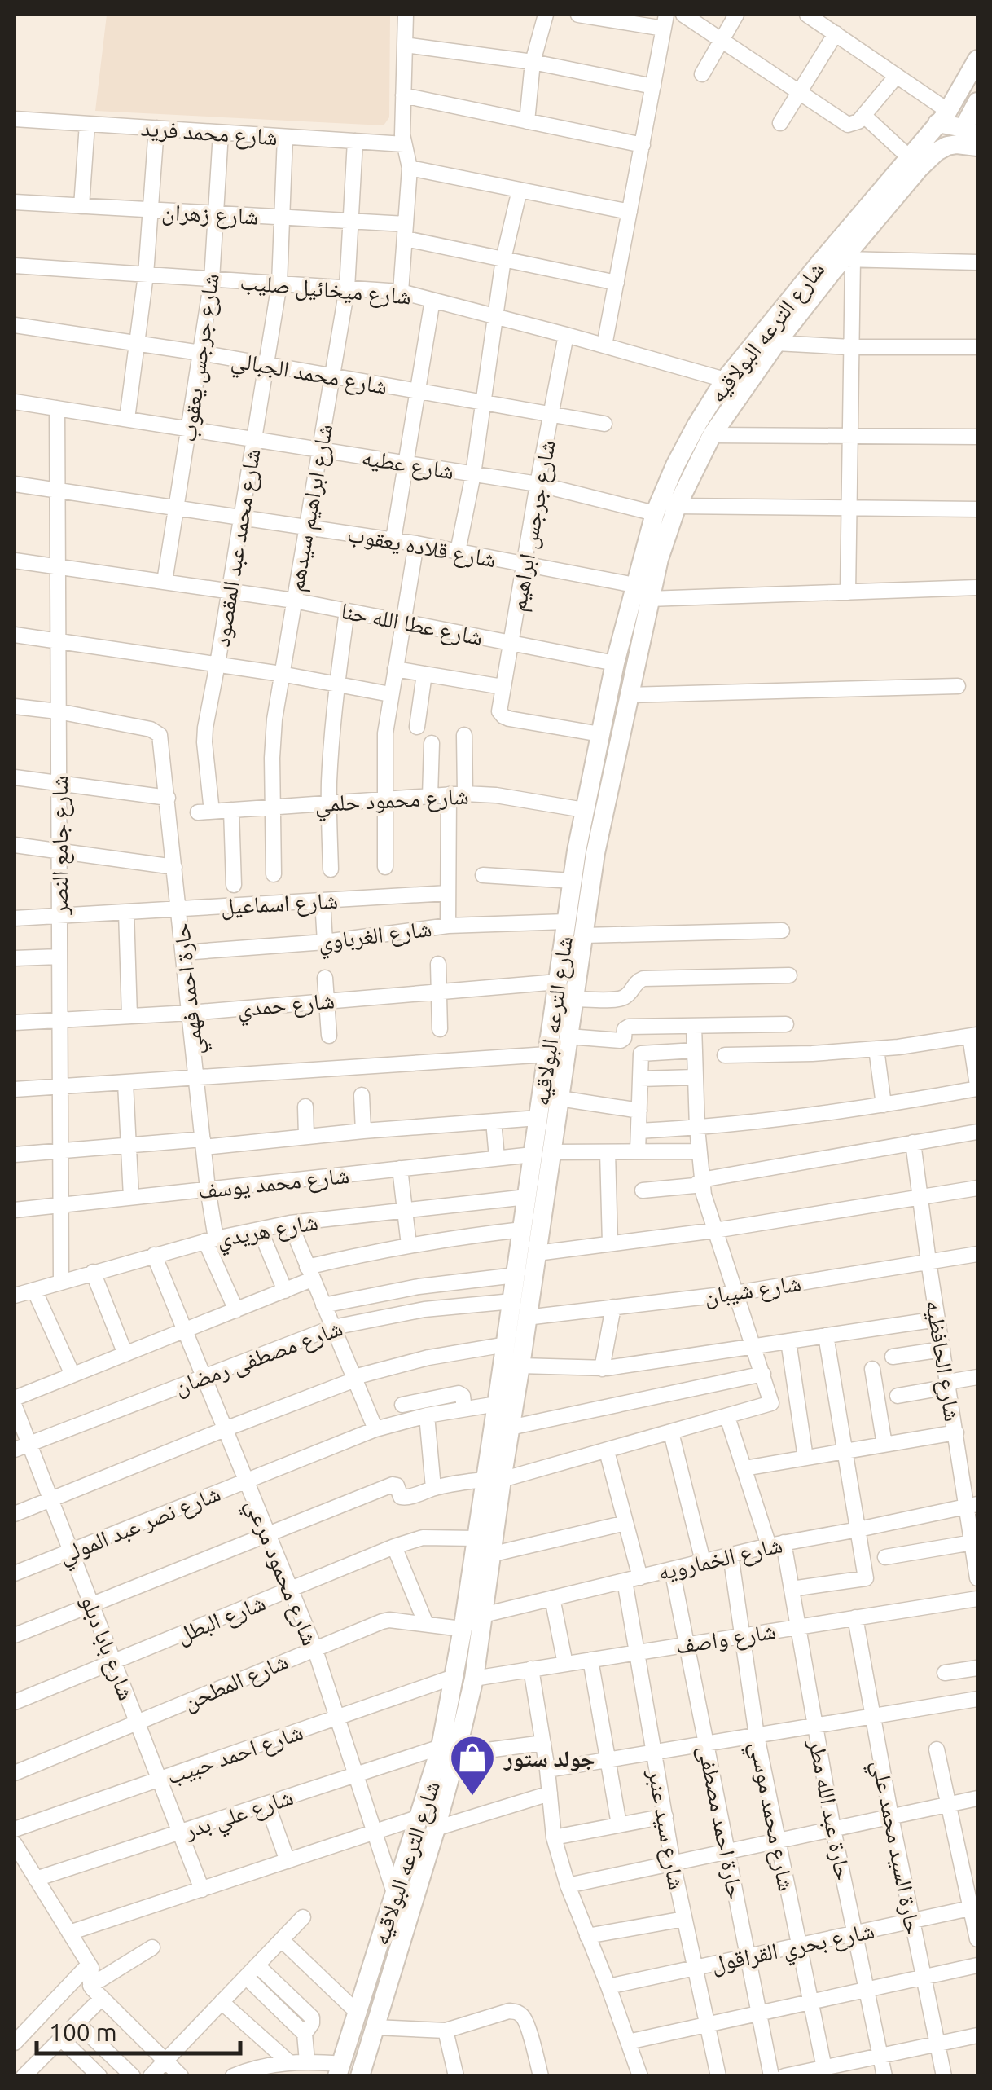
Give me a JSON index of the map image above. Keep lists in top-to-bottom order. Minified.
{"streets":{"main road":["شارع الترعه البولاقيه"],"street":["شارع محمد فريد","شارع زهران","شارع ميخائيل صليب","شارع جرجس يعقوب","شارع محمد الجبالي","شارع عطيه","شارع ابراهيم سيدهم","شارع جرجس ابراهيم","شارع قلاده يعقوب","شارع محمد عبد المقصود","شارع عطا الله حنا","شارع محمود حلمي","شارع جامع النصر","شارع اسماعيل","شارع الغرباوي","حارة احمد فهمي","شارع حمدي","شارع محمد يوسف","شارع هريدي","شارع شيبان","شارع مصطفى رمضان","شارع الحافظيه","شارع نصر عبد المولي","شارع الخمارويه","شارع محمود مرعي","شارع البطل","شارع واصف","شارع بابا دبلو","شارع المطحن","شارع احمد حبيب","حارة عبد الله مطر","شارع علي بدر","شارع محمد موسي","حارة احمد مصطفى","شارع سيد عنبر","حارة السيد محمد علي","شارع بحري القراقول"]},"crossings":[["شارع محمد فريد","شارع جرجس يعقوب"],["شارع محمد فريد","شارع ابراهيم سيدهم"],["شارع محمد فريد","شارع محمد عبد المقصود"],["شارع زهران","شارع جرجس يعقوب"],["شارع زهران","شارع ابراهيم سيدهم"],["شارع زهران","شارع محمد عبد المقصود"],["شارع ميخائيل صليب","شارع الترعه البولاقيه"],["شارع ميخائيل صليب","شارع جرجس يعقوب"],["شارع ميخائيل صليب","شارع ابراهيم سيدهم"],["شارع ميخائيل صليب","شارع جرجس ابراهيم"],["شارع ميخائيل صليب","شارع محمد عبد المقصود"],["شارع الترعه البولاقيه","شارع عطيه"],["شارع الترعه البولاقيه","شارع جرجس ابراهيم"],["شارع الترعه البولاقيه","شارع قلاده يعقوب"],["شارع الترعه البولاقيه","شارع عطا الله حنا"],["شارع الترعه البولاقيه","شارع محمود حلمي"],["شارع الترعه البولاقيه","شارع الغرباوي"],["شارع الترعه البولاقيه","شارع حمدي"],["شارع الترعه البولاقيه","شارع محمد يوسف"],["شارع الترعه البولاقيه","شارع هريدي"],["شارع الترعه البولاقيه","شارع شيبان"],["شارع الترعه البولاقيه","شارع مصطفى رمضان"],["شارع الترعه البولاقيه","شارع نصر عبد المولي"],["شارع الترعه البولاقيه","شارع الخمارويه"],["شارع الترعه البولاقيه","شارع محمود مرعي"],["شارع الترعه البولاقيه","شارع البطل"],["شارع الترعه البولاقيه","شارع واصف"],["شارع الترعه البولاقيه","شارع المطحن"],["شارع الترعه البولاقيه","شارع احمد حبيب"],["شارع الترعه البولاقيه","شارع علي بدر"],["شارع جرجس يعقوب","شارع محمد الجبالي"],["شارع جرجس يعقوب","شارع عطيه"],["شارع جرجس يعقوب","شارع قلاده يعقوب"],["شارع جرجس يعقوب","شارع عطا الله حنا"],["شارع محمد الجبالي","شارع ابراهيم سيدهم"],["شارع محمد الجبالي","شارع جرجس ابراهيم"],["شارع محمد الجبالي","شارع محمد عبد المقصود"],["شارع عطيه","شارع ابراهيم سيدهم"],["شارع عطيه","شارع جرجس ابراهيم"],["شارع عطيه","شارع محمد عبد المقصود"],["شارع عطيه","شارع جامع النصر"],["شارع ابراهيم سيدهم","شارع قلاده يعقوب"],["شارع ابراهيم سيدهم","شارع عطا الله حنا"],["شارع ابراهيم سيدهم","شارع محمود حلمي"],["شارع جرجس ابراهيم","شارع قلاده يعقوب"],["شارع جرجس ابراهيم","شارع عطا الله حنا"],["شارع قلاده يعقوب","شارع محمد عبد المقصود"],["شارع قلاده يعقوب","شارع جامع النصر"],["شارع محمد عبد المقصود","شارع عطا الله حنا"],["شارع محمد عبد المقصود","شارع محمود حلمي"],["شارع عطا الله حنا","شارع جامع النصر"],["شارع جامع النصر","شارع اسماعيل"],["شارع جامع النصر","حارة احمد فهمي"],["شارع جامع النصر","شارع حمدي"],["شارع جامع النصر","شارع محمد يوسف"],["شارع جامع النصر","شارع هريدي"],["شارع اسماعيل","حارة احمد فهمي"],["شارع الغرباوي","حارة احمد فهمي"],["حارة احمد فهمي","شارع حمدي"],["حارة احمد فهمي","شارع محمد يوسف"],["حارة احمد فهمي","شارع هريدي"],["شارع هريدي","شارع محمود مرعي"],["شارع شيبان","شارع الحافظيه"],["شارع مصطفى رمضان","شارع محمود مرعي"],["شارع مصطفى رمضان","شارع بابا دبلو"],["شارع الحافظيه","شارع الخمارويه"],["شارع نصر عبد المولي","شارع محمود مرعي"],["شارع نصر عبد المولي","شارع بابا دبلو"],["شارع الخمارويه","شارع المطحن"],["شارع الخمارويه","حارة عبد الله مطر"],["شارع الخمارويه","شارع محمد موسي"],["شارع الخمارويه","حارة احمد مصطفى"],["شارع الخمارويه","شارع سيد عنبر"],["شارع محمود مرعي","شارع البطل"],["شارع محمود مرعي","شارع المطحن"],["شارع محمود مرعي","شارع احمد حبيب"],["شارع محمود مرعي","شارع علي بدر"],["شارع البطل","شارع بابا دبلو"],["شارع واصف","حارة عبد الله مطر"],["شارع واصف","شارع محمد موسي"],["شارع واصف","حارة احمد مصطفى"],["شارع واصف","شارع سيد عنبر"],["شارع واصف","حارة السيد محمد علي"],["شارع بابا دبلو","شارع المطحن"],["شارع بابا دبلو","شارع احمد حبيب"],["شارع بابا دبلو","شارع علي بدر"],["حارة عبد الله مطر","شارع بحري القراقول"],["شارع محمد موسي","شارع بحري القراقول"],["حارة احمد مصطفى","شارع بحري القراقول"],["شارع سيد عنبر","شارع بحري القراقول"],["حارة السيد محمد علي","شارع بحري القراقول"]],"places":{"shop":["جولد ستور"]},"scale_bar":"100 m"}
